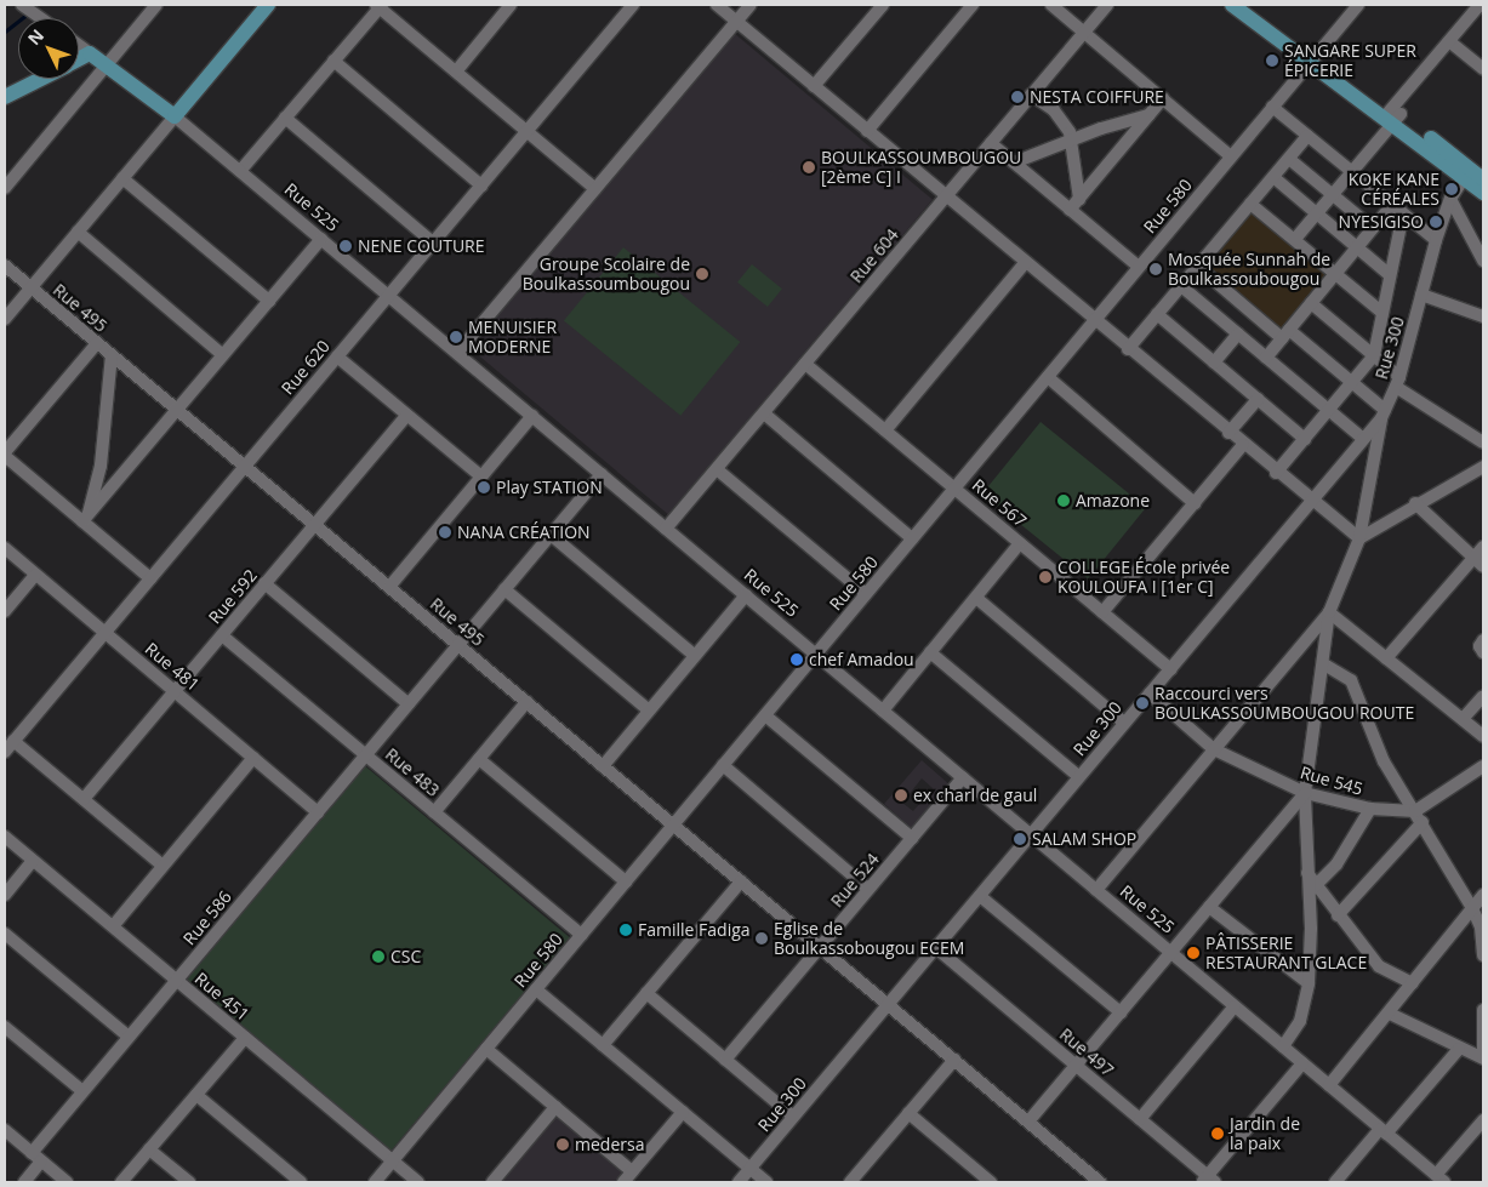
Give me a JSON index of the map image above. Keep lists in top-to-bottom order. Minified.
{"streets":{"main road":["Rue 525"],"street":["Rue 580","Rue 604","Rue 495","Rue 300","Rue 620","Rue 567","Rue 592","Rue 481","Rue 483","Rue 545","Rue 524","Rue 586","Rue 451","Rue 497"]},"crossings":[["Rue 580","Rue 525"],["Rue 580","Rue 495"],["Rue 580","Rue 567"],["Rue 580","Rue 483"],["Rue 580","Rue 451"],["Rue 525","Rue 604"],["Rue 525","Rue 300"],["Rue 525","Rue 620"],["Rue 525","Rue 524"],["Rue 525","Rue 586"],["Rue 604","Rue 567"],["Rue 495","Rue 300"],["Rue 495","Rue 620"],["Rue 495","Rue 592"],["Rue 495","Rue 524"],["Rue 495","Rue 586"],["Rue 300","Rue 567"],["Rue 300","Rue 545"],["Rue 300","Rue 497"],["Rue 620","Rue 481"],["Rue 592","Rue 481"],["Rue 592","Rue 483"],["Rue 481","Rue 586"],["Rue 483","Rue 586"],["Rue 586","Rue 451"]],"places":["SANGARE SUPER ÉPICERIE","NESTA COIFFURE","BOULKASSOUMBOUGOU [2ème C] I","KOKE KANE CÉRÉALES","NYESIGISO","NENE COUTURE","Mosquée Sunnah de Boulkassoubougou","Groupe Scolaire de Boulkassoumbougou","MENUISIER MODERNE","Play STATION","Amazone","NANA CRÉATION","COLLEGE École privée KOULOUFA I [1er C]","chef Amadou","Raccourci vers BOULKASSOUMBOUGOU ROUTE","ex charl de gaul","SALAM SHOP","Famille Fadiga","Eglise de Boulkassobougou ECEM","PÂTISSERIE RESTAURANT GLACE","CSC","Jardin de la paix","medersa"],"north":"top left"}
